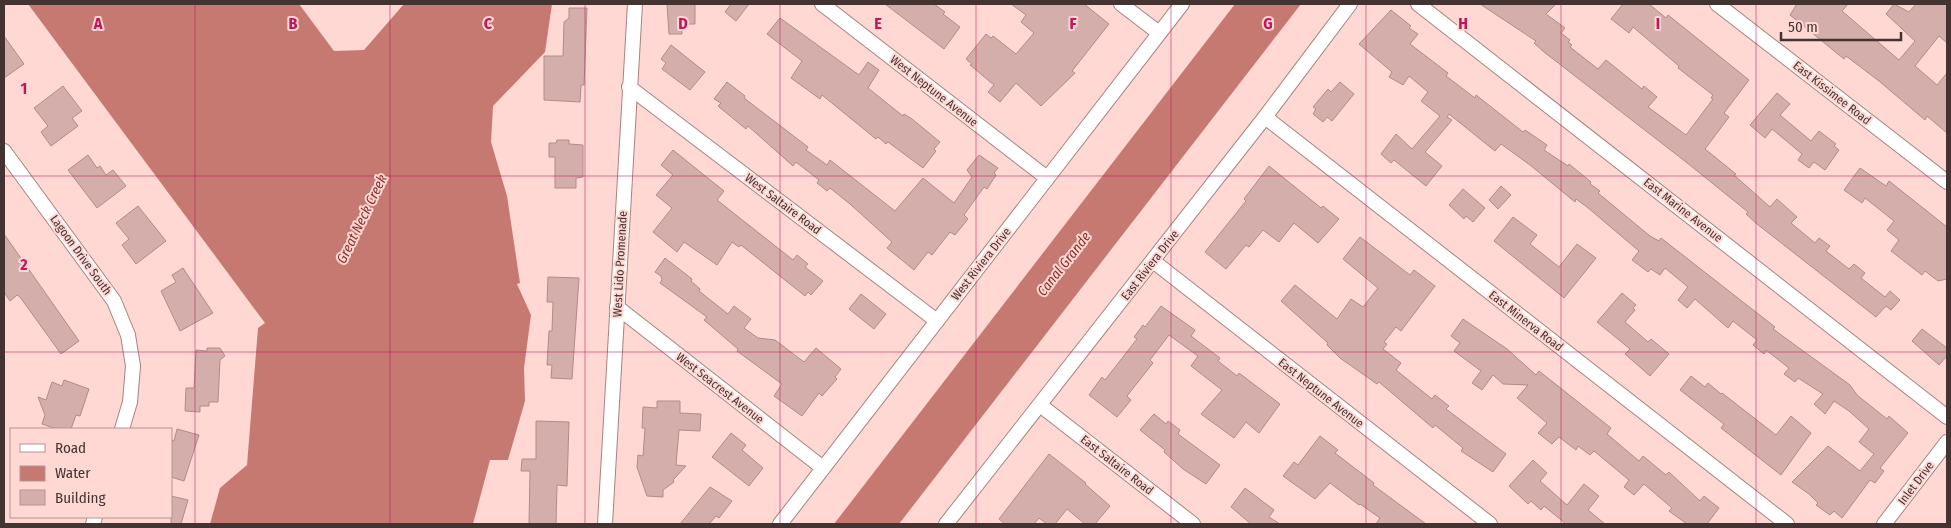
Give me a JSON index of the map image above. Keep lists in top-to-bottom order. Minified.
{"streets":{"street":["West Neptune Avenue","East Kissimee Road","West Saltaire Road","East Marine Avenue","Lagoon Drive South","West Lido Promenade","West Riviera Drive","East Riviera Drive","East Minerva Road","West Seacrest Avenue","East Neptune Avenue","East Saltaire Road","Inlet Drive"]},"crossings":[["West Neptune Avenue","West Riviera Drive"],["West Saltaire Road","West Lido Promenade"],["West Saltaire Road","West Riviera Drive"],["West Lido Promenade","West Seacrest Avenue"],["West Riviera Drive","West Seacrest Avenue"],["East Riviera Drive","East Minerva Road"],["East Riviera Drive","East Neptune Avenue"],["East Riviera Drive","East Saltaire Road"]],"water":["Great Neck Creek","Canal Grande"],"legend":["Road","Water","Building"],"scale_bar":"50 m","grid":{"columns":["A","B","C","D","E","F","G","H","I"],"rows":["1","2"]}}
